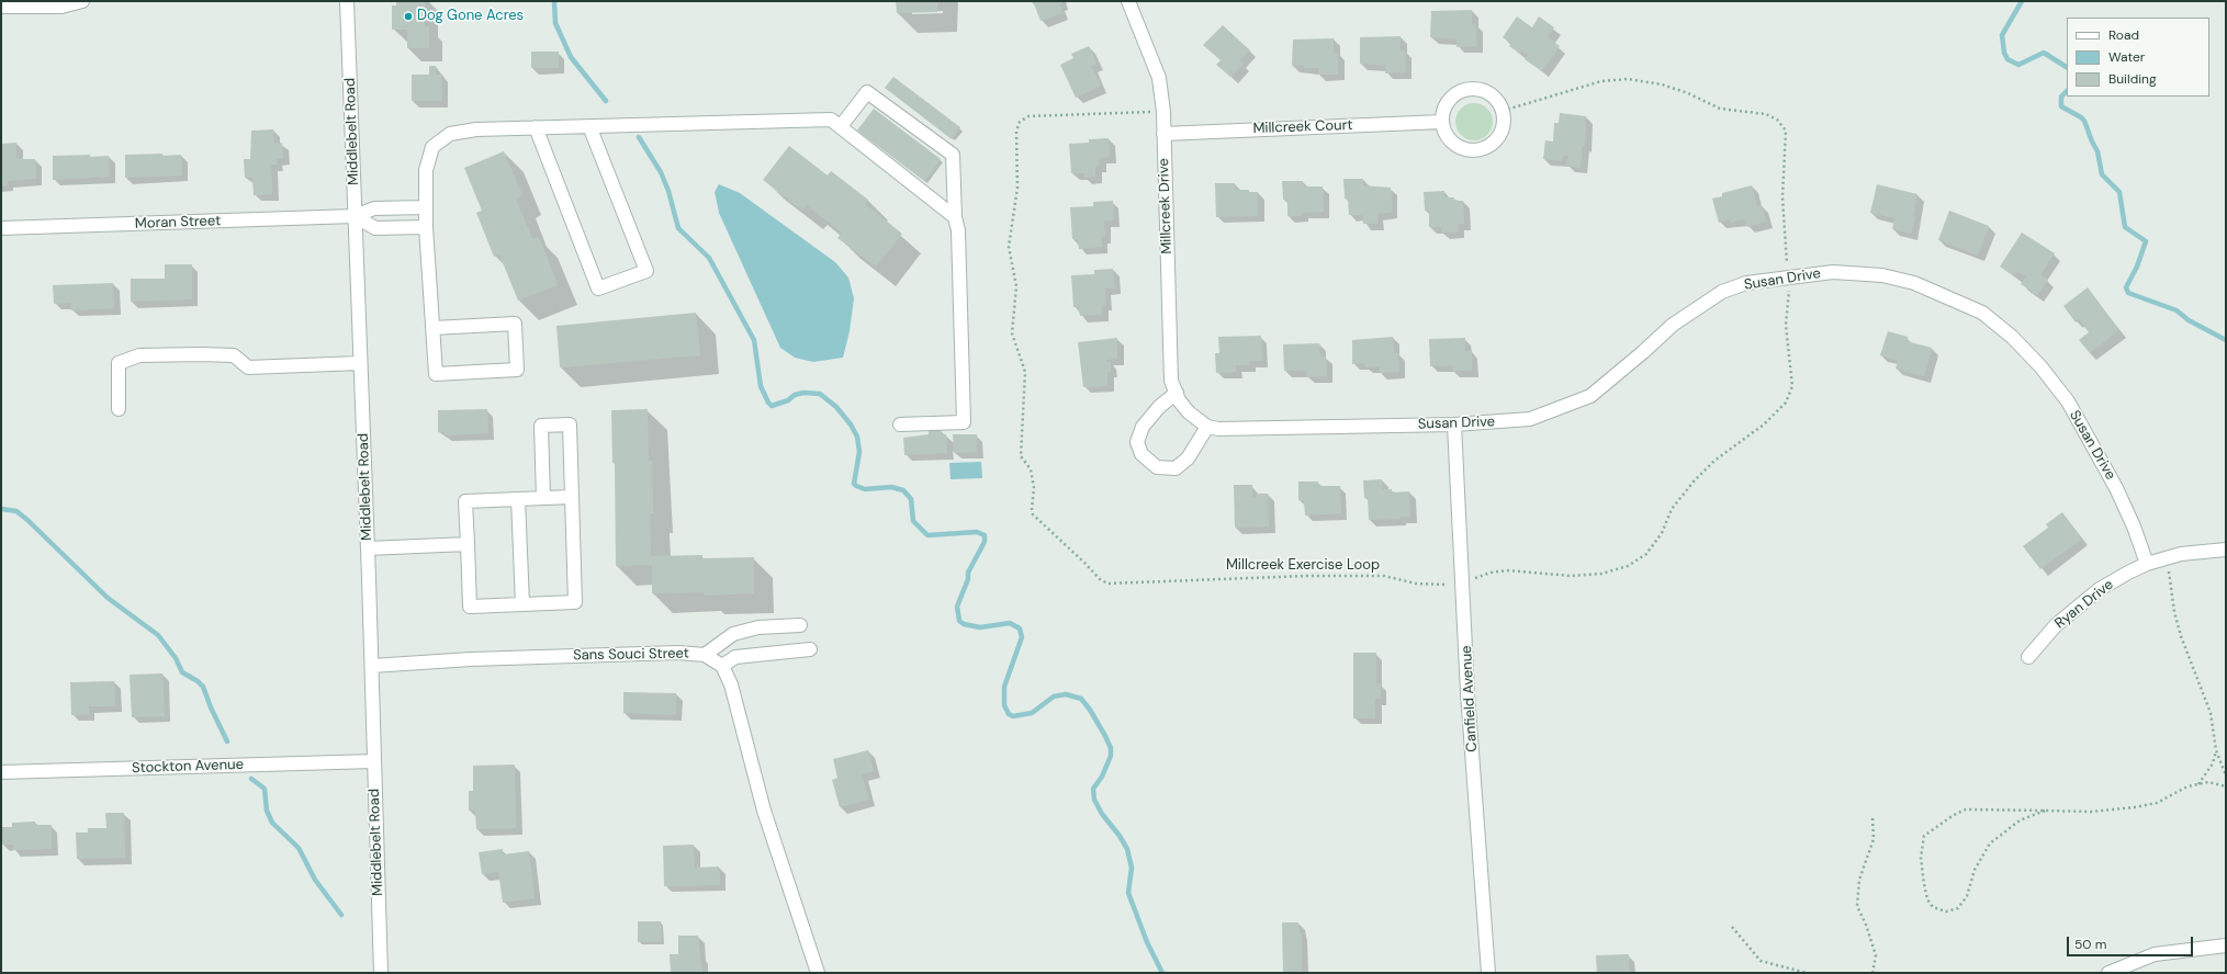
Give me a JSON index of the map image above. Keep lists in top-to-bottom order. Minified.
{"streets":{"street":["Millcreek Court","Middlebelt Road","Millcreek Drive","Moran Street","Susan Drive","Ryan Drive","Sans Souci Street","Canfield Avenue","Stockton Avenue"],"path":["Millcreek Exercise Loop"]},"crossings":[["Millcreek Court","Millcreek Drive"],["Millcreek Court","Millcreek Exercise Loop"],["Middlebelt Road","Moran Street"],["Middlebelt Road","Sans Souci Street"],["Middlebelt Road","Stockton Avenue"],["Millcreek Drive","Susan Drive"],["Millcreek Drive","Millcreek Exercise Loop"],["Susan Drive","Millcreek Exercise Loop"],["Susan Drive","Ryan Drive"],["Susan Drive","Canfield Avenue"],["Millcreek Exercise Loop","Canfield Avenue"]],"places":["Dog Gone Acres"],"legend":["Road","Water","Building"],"scale_bar":"50 m"}
